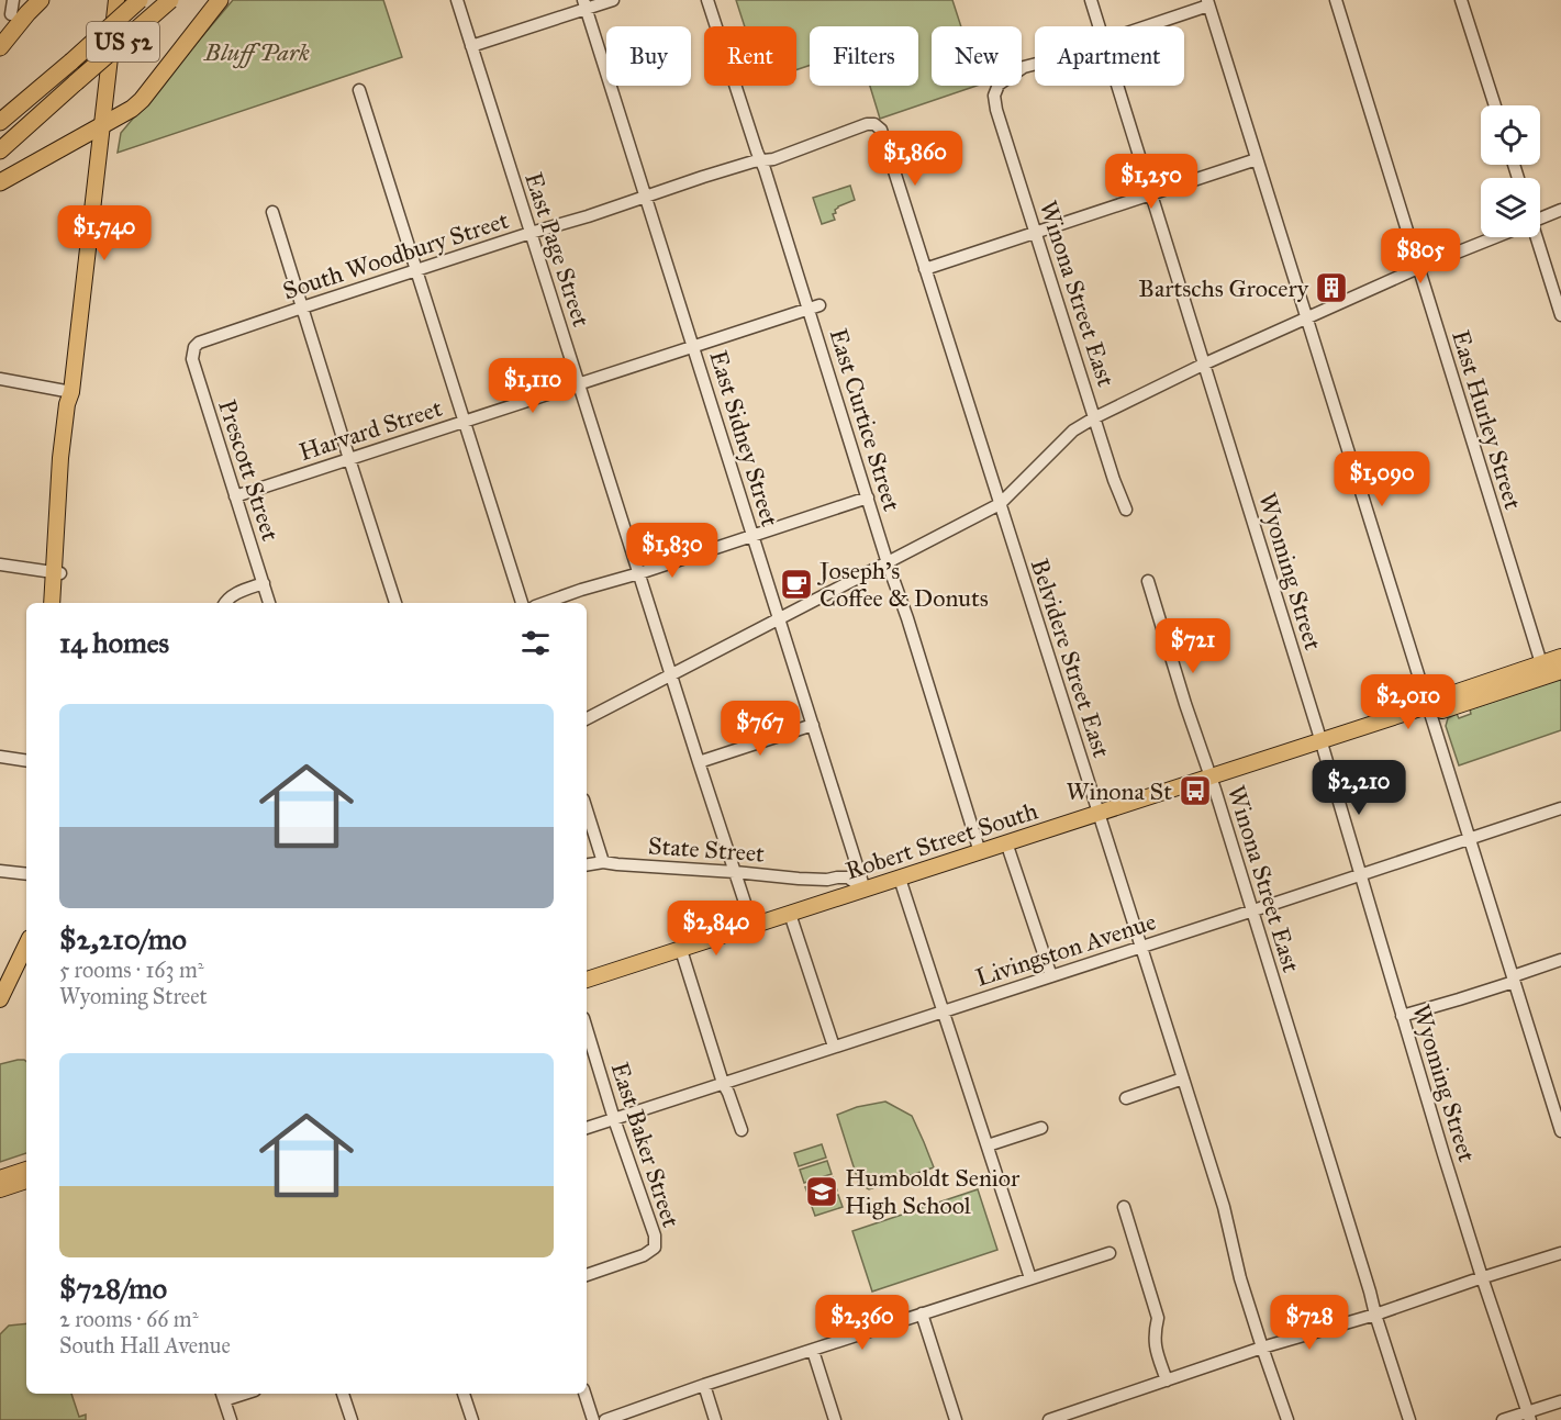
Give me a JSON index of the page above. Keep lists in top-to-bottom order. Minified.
{"streets":{"highway":["US 52"],"main road":["Robert Street South"],"street":["East Page Street","South Woodbury Street","Winona Street East","East Curtice Street","East Hurley Street","Harvard Street","East Sidney Street","Prescott Street","Wyoming Street","Belvidere Street East","State Street","Livingston Avenue","East Baker Street"]},"crossings":[["East Page Street","South Woodbury Street"],["East Page Street","Harvard Street"],["East Page Street","Robert Street South"],["East Page Street","State Street"],["South Woodbury Street","East Curtice Street"],["South Woodbury Street","East Sidney Street"],["South Woodbury Street","Prescott Street"],["South Woodbury Street","Belvidere Street East"],["Winona Street East","Robert Street South"],["Winona Street East","Livingston Avenue"],["East Curtice Street","Harvard Street"],["East Curtice Street","Robert Street South"],["East Hurley Street","Robert Street South"],["Harvard Street","East Sidney Street"],["Harvard Street","Prescott Street"],["East Sidney Street","Robert Street South"],["East Sidney Street","State Street"],["Wyoming Street","Robert Street South"],["Wyoming Street","Livingston Avenue"],["Belvidere Street East","Robert Street South"],["Belvidere Street East","Livingston Avenue"],["Robert Street South","State Street"],["Livingston Avenue","East Baker Street"]],"parks":["Bluff Park"],"places":{"building":["Bartschs Grocery"],"cafe":["Joseph's Coffee & Donuts"],"bus stop":["Winona St"],"school or university":["Humboldt Senior High School"]},"page":{"chip":["Buy","Rent","Filters","New","Apartment"],"price":["$1,860","$1,250","$1,740","$805","$1,110","$1,090","$1,830","$721","$2,010","$767","$2,210","$2,840","$2,360","$728"],"heading":"14 homes","list":[{"name":"$2,210/mo","note":"5 rooms · 163 m² · Wyoming Street"},{"name":"$728/mo","note":"2 rooms · 66 m² · South Hall Avenue"}]}}
